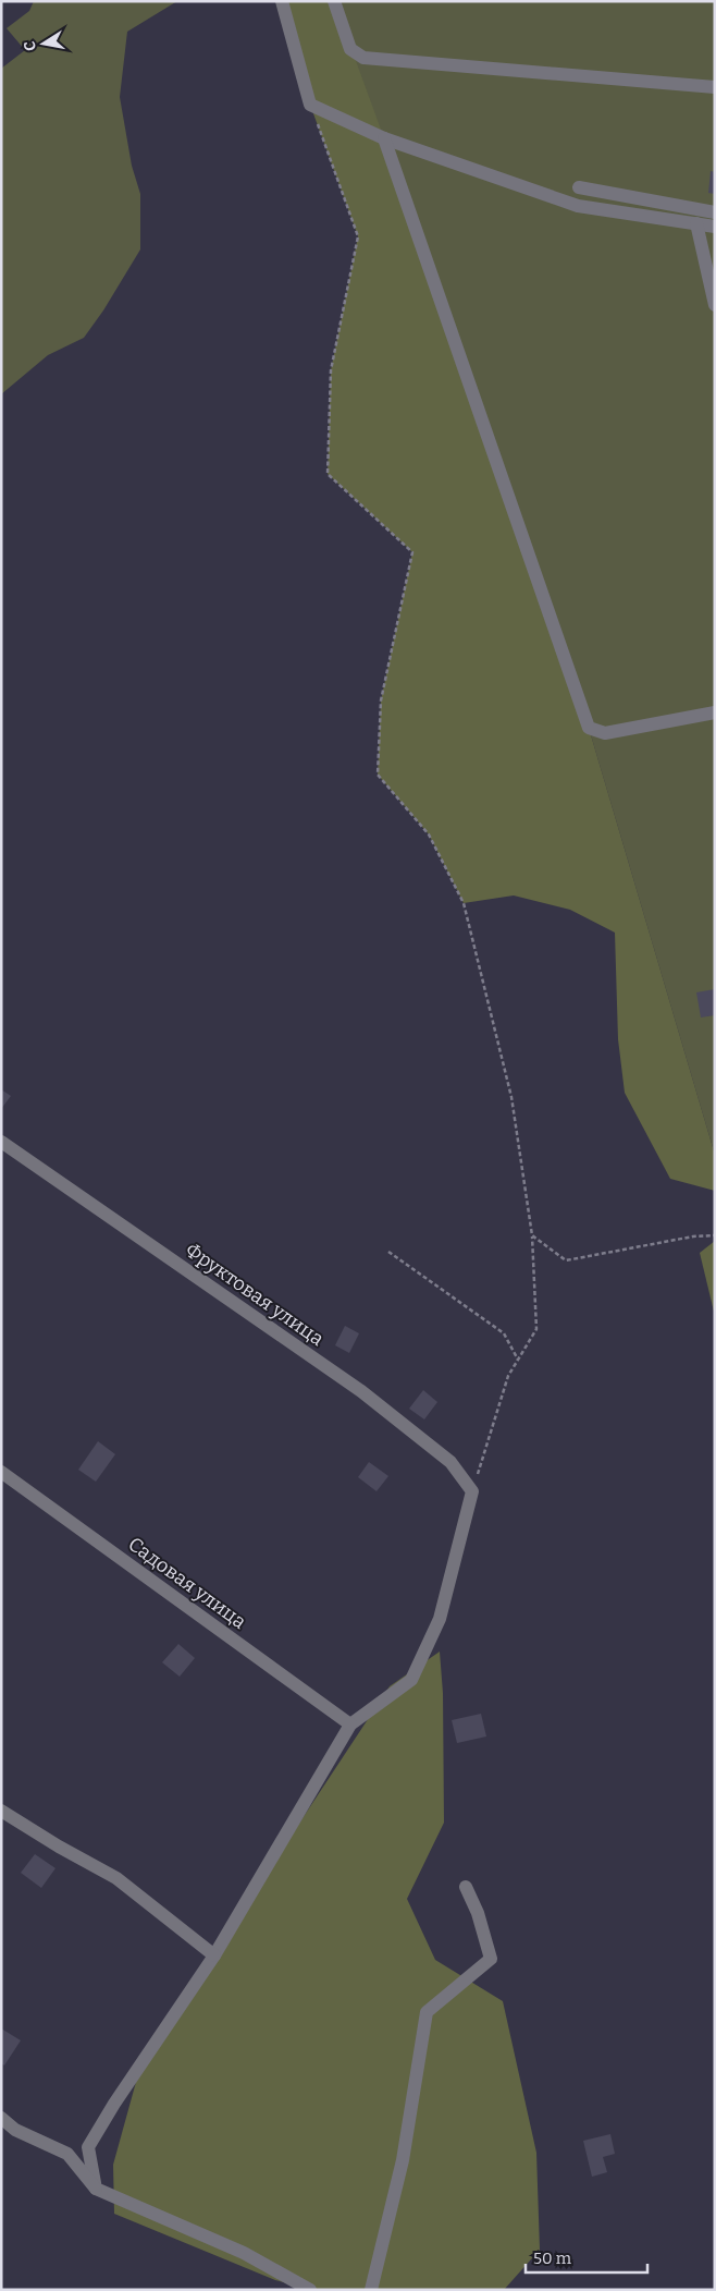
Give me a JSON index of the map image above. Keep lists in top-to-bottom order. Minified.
{"streets":{"street":["Фруктовая улица","Садовая улица"]},"scale_bar":"50 m","north":"left"}
